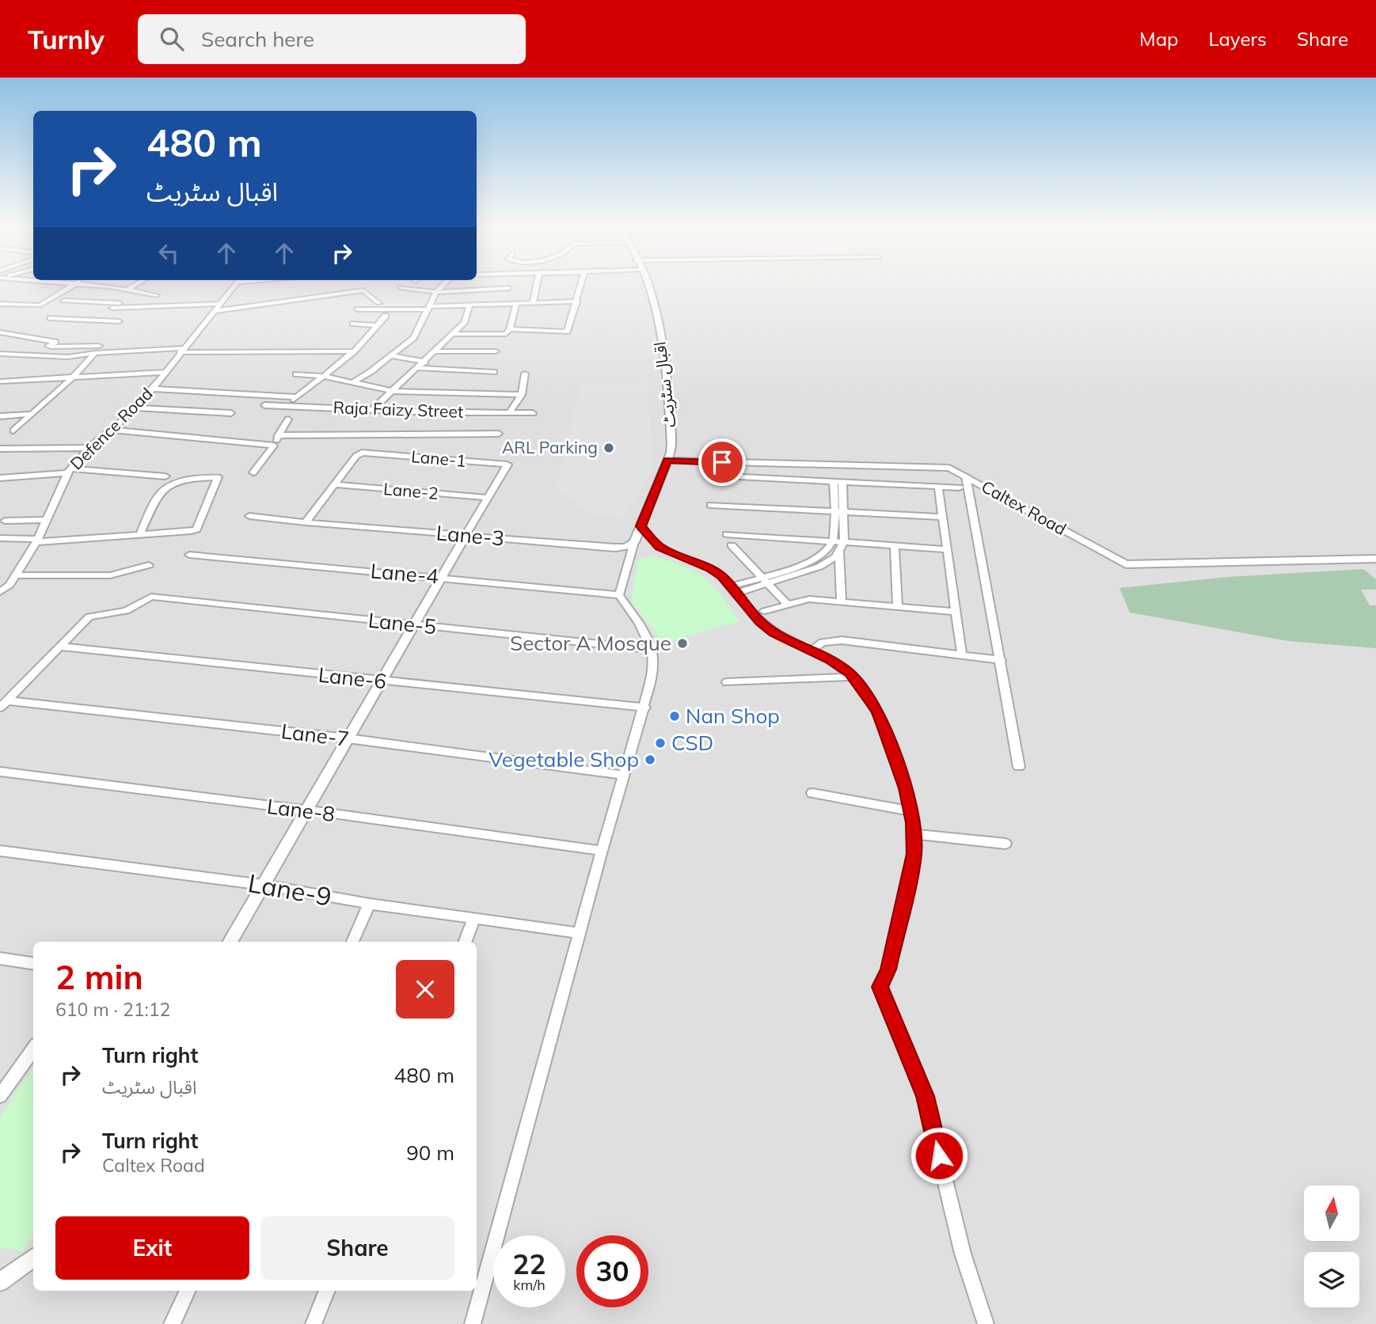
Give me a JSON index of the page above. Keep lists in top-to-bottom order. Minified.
{"streets":{"street":["اقبال سٹریٹ","Raja Faizy Street","Defence Road","Lane-1","Lane-2","Caltex Road","Lane-3","Lane-4","Lane-5","Lane-6","Lane-7","Lane-8","Lane-9"]},"crossings":[["اقبال سٹریٹ","Caltex Road"],["اقبال سٹریٹ","Lane-3"],["Lane-1","Lane-2"],["Lane-5","Lane-6"]],"places":["ARL Parking","Sector A Mosque","Nan Shop","CSD","Vegetable Shop"],"north":"top","page":{"header":"Turnly","search":"Search here","nav":["Map","Layers","Share"],"turn":["480 m","اقبال سٹریٹ"],"heading":["2 min","610 m · 21:12"],"list":[{"name":"Turn right","note":"اقبال سٹریٹ","value":"480 m"},{"name":"Turn right","note":"Caltex Road","value":"90 m"}],"buttons":["Exit","Share"],"speed":"22 km/h","limit":"30"}}
